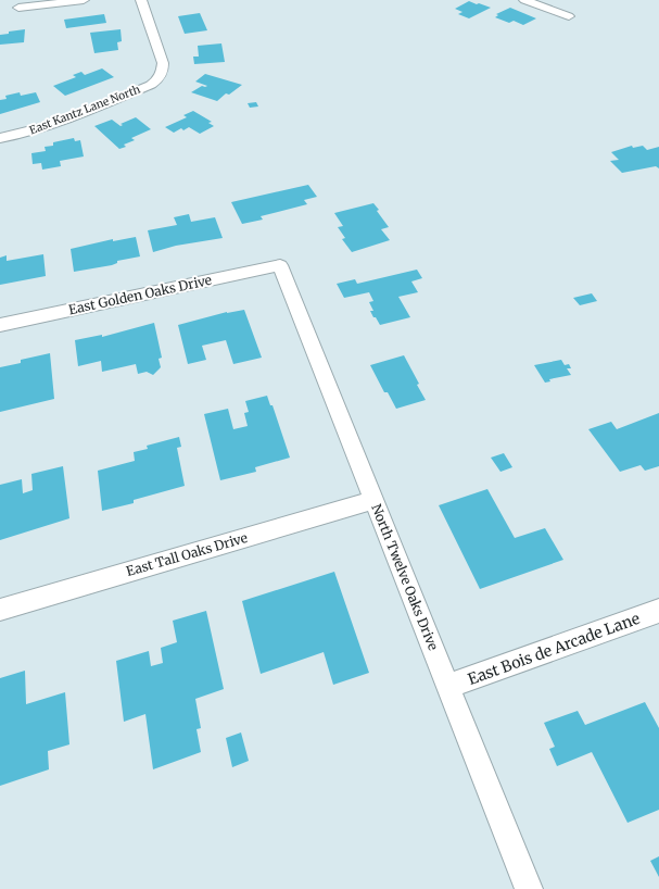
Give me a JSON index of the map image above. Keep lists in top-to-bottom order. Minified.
{"streets":{"street":["East Kantz Lane North","East Golden Oaks Drive","East Tall Oaks Drive","North Twelve Oaks Drive","East Bois de Arcade Lane"]},"crossings":[["East Golden Oaks Drive","North Twelve Oaks Drive"],["East Tall Oaks Drive","North Twelve Oaks Drive"],["North Twelve Oaks Drive","East Bois de Arcade Lane"]]}
